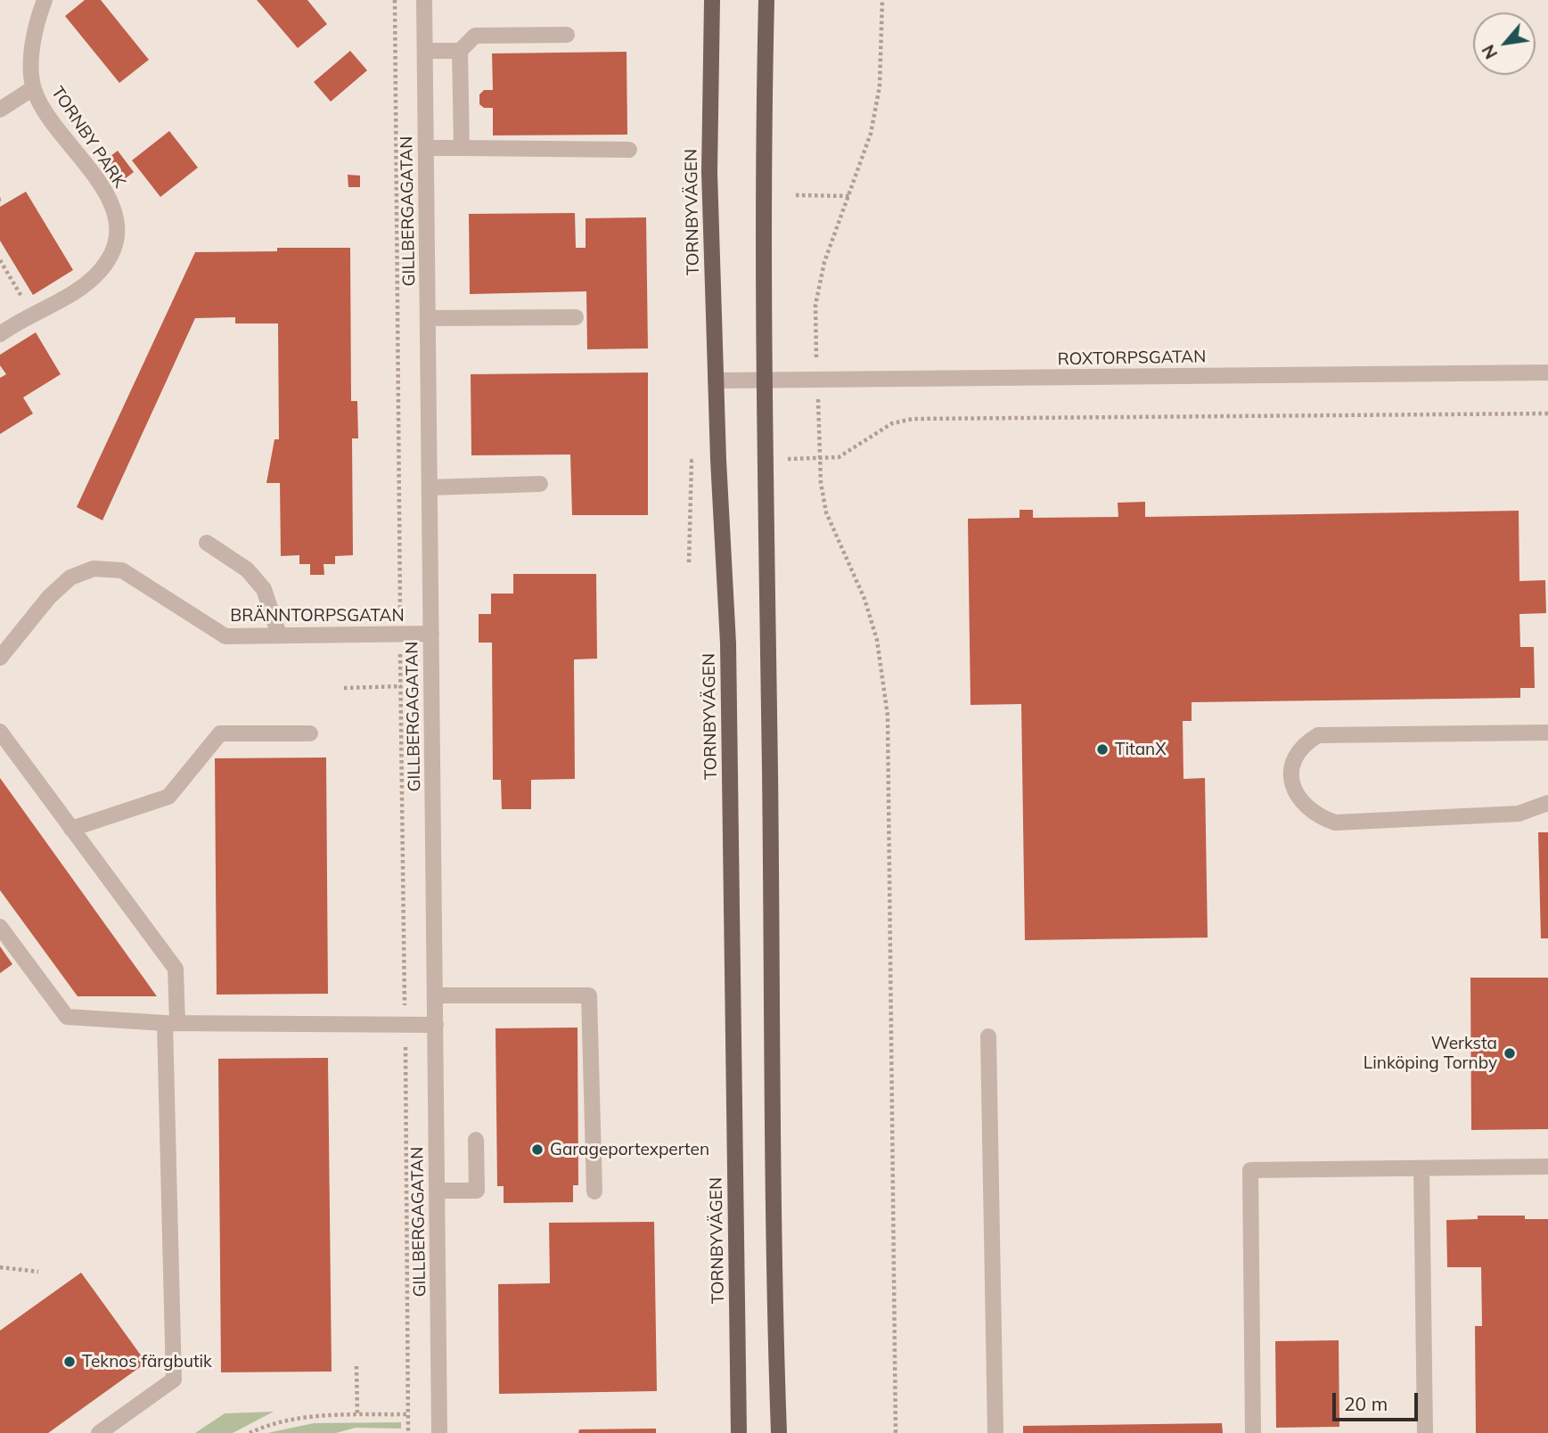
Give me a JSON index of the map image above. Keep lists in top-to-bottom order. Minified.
{"streets":{"main road":["TORNBYVÄGEN"],"street":["TORNBY PARK","GILLBERGAGATAN","ROXTORPSGATAN","BRÄNNTORPSGATAN"]},"crossings":[["GILLBERGAGATAN","BRÄNNTORPSGATAN"],["TORNBYVÄGEN","ROXTORPSGATAN"]],"places":["TitanX","Werksta Linköping Tornby","Garageportexperten","Teknos färgbutik"],"scale_bar":"20 m","north":"bottom left"}
